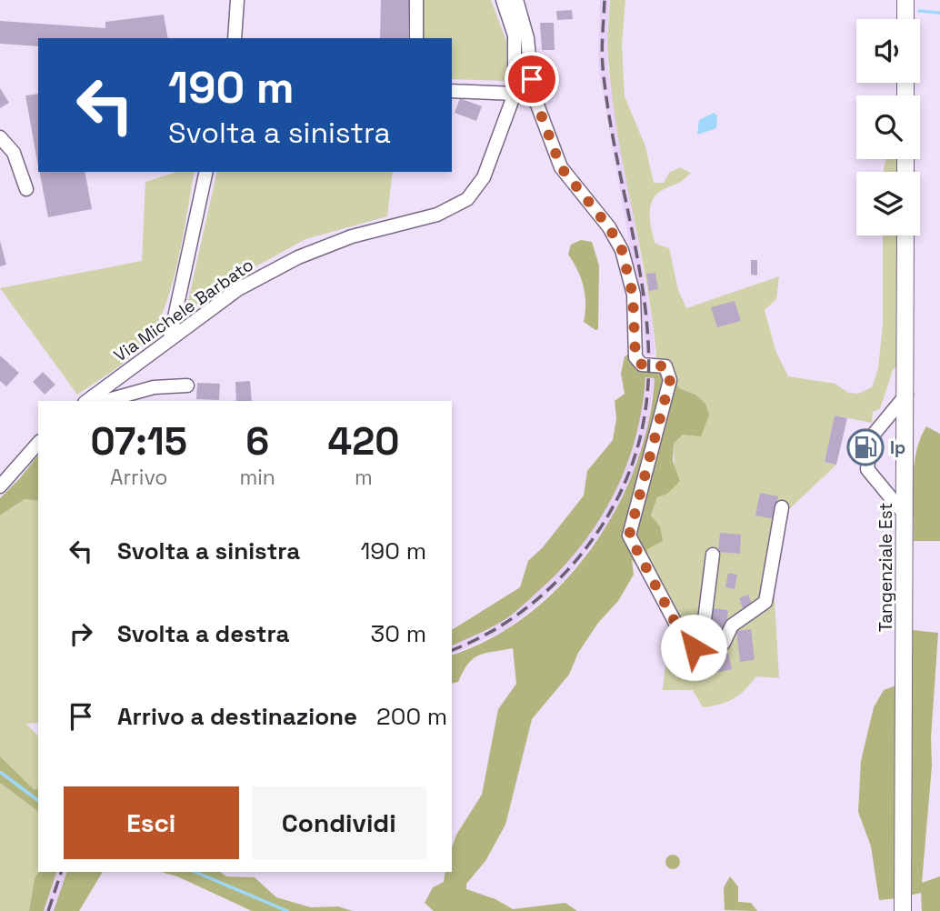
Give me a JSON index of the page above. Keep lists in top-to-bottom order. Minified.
{"streets":{"main road":["Tangenziale Est"],"street":["Via Michele Barbato"]},"places":{"fuel station":["Ip"]},"page":{"turn":["190 m","Svolta a sinistra"],"eta":["07:15","Arrivo","6","min","420","m"],"list":[{"name":"Svolta a sinistra","value":"190 m"},{"name":"Svolta a destra","value":"30 m"},{"name":"Arrivo a destinazione","value":"200 m"}],"buttons":["Esci","Condividi"]}}
